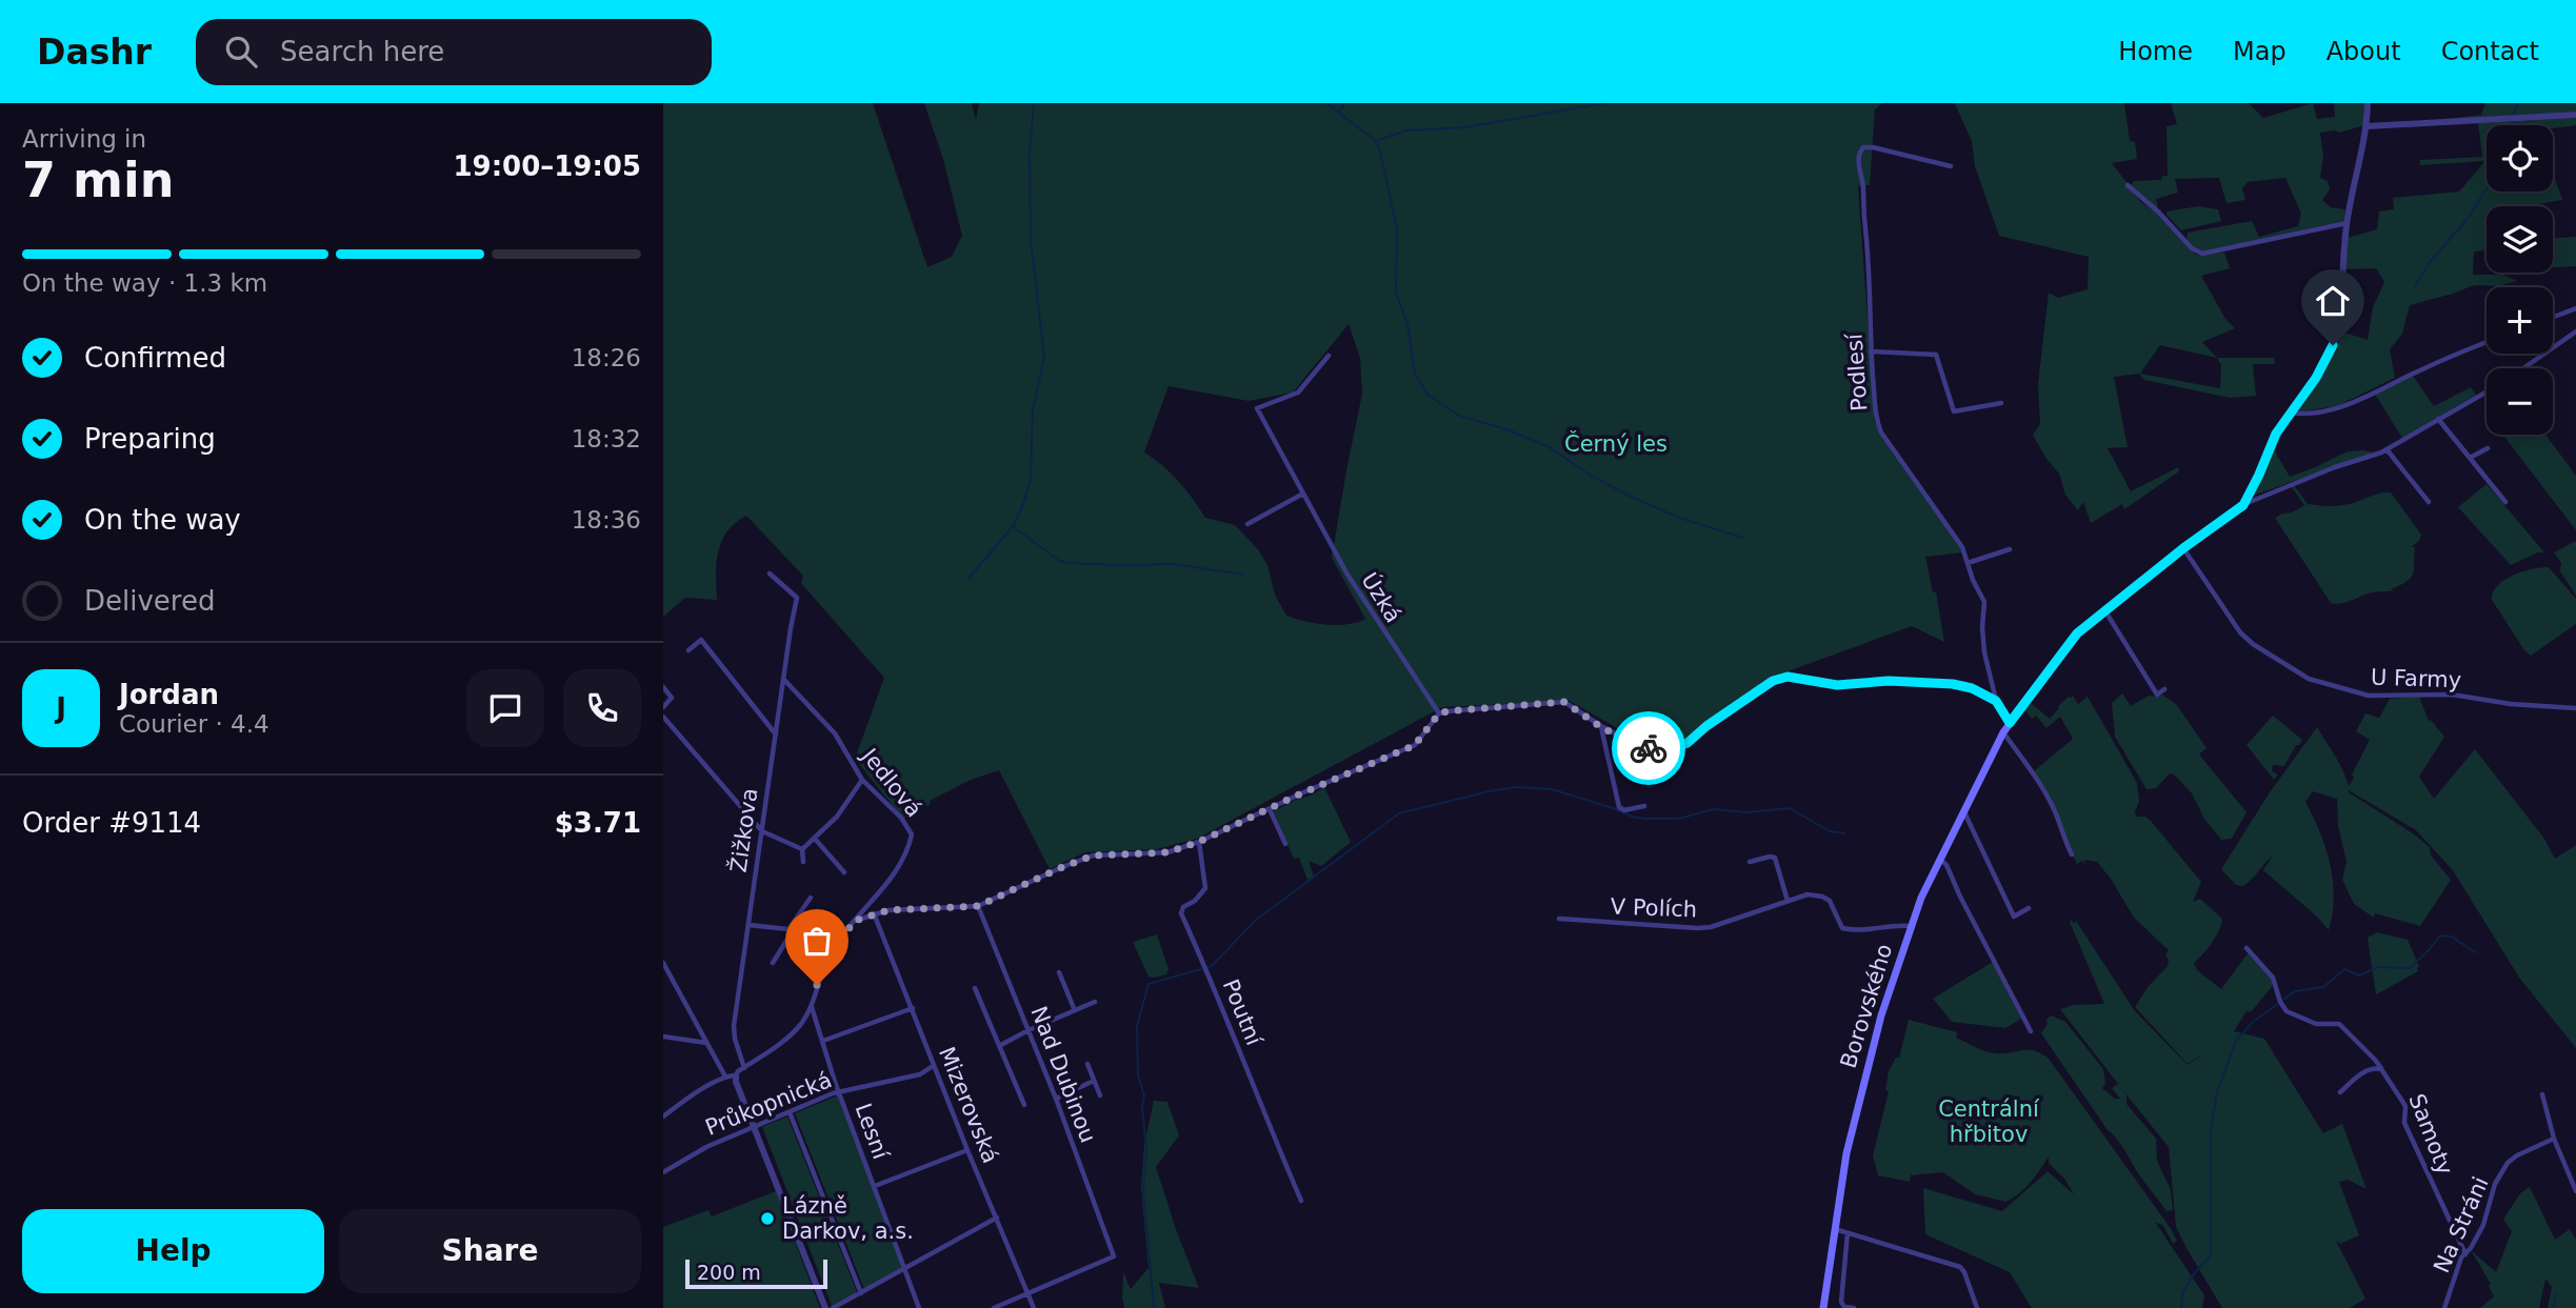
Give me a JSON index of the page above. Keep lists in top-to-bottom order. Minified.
{"streets":{"main road":["Borovského"],"street":["Podlesí","Úzká","U Farmy","Jedlová","Žižkova","V Polích","Poutní","Nad Dubinou","Průkopnická","Mizerovská","Lesní","Samoty","Na Stráni"]},"crossings":[["Podlesí","Borovského"],["U Farmy","Borovského"],["Jedlová","Žižkova"],["V Polích","Borovského"],["Nad Dubinou","Mizerovská"],["Průkopnická","Mizerovská"],["Průkopnická","Lesní"],["Samoty","Na Stráni"]],"parks":["Černý les","Centrální hřbitov"],"places":["Lázně Darkov, a.s."],"scale_bar":"200 m","page":{"header":"Dashr","search":"Search here","nav":["Home","Map","About","Contact"],"heading":["7 min","Arriving in","19:00–19:05"],"panel":["Jordan","Courier · 4.4","Order #9114","$3.71"],"map_buttons":["+","−"],"bar":"On the way · 1.3 km","list":[["Confirmed","18:26"],["Preparing","18:32"],["On the way","18:36"],"Delivered"],"round":"J","buttons":["Help","Share"],"scale":"200 m"}}
